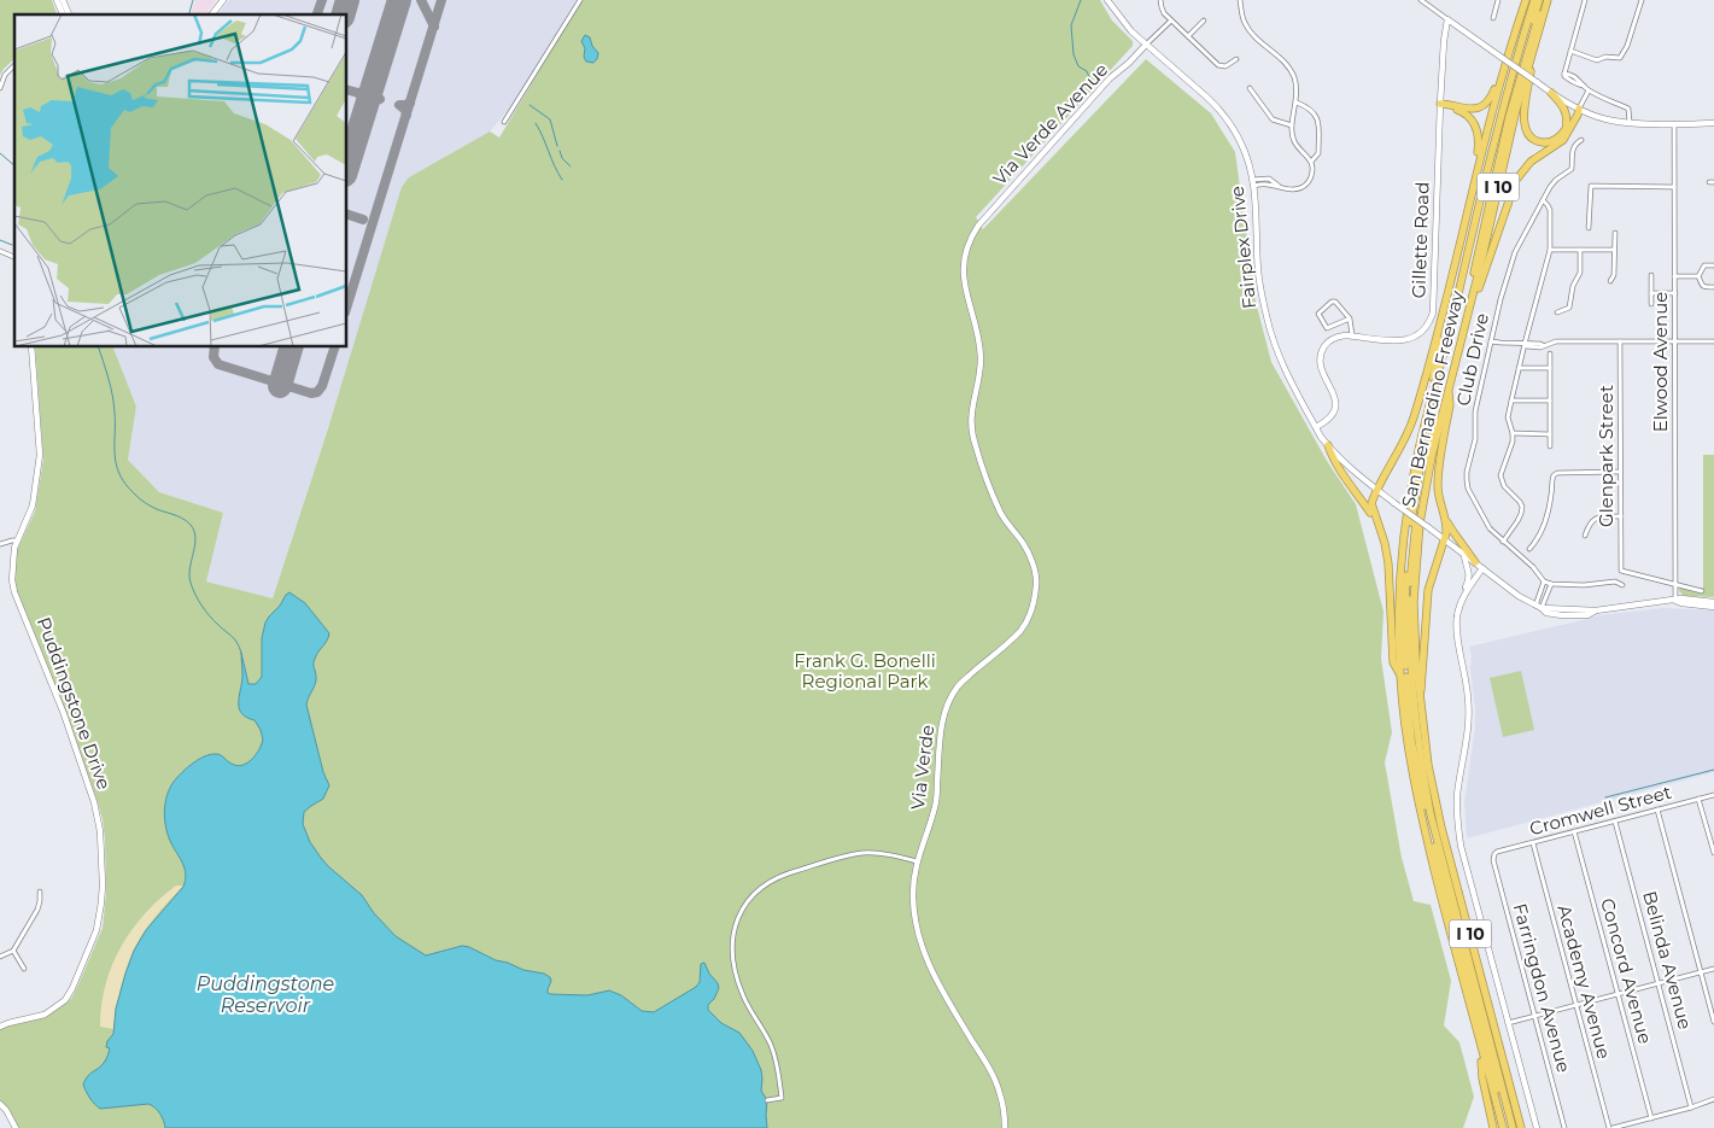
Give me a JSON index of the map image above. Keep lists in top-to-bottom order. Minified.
{"streets":{"highway":["I 10","San Bernardino Freeway"],"main road":["Via Verde Avenue","Gillette Road","Fairplex Drive","Puddingstone Drive","Via Verde"],"street":["Club Drive","Elwood Avenue","Glenpark Street","Cromwell Street","Belinda Avenue","Concord Avenue","Academy Avenue","Farringdon Avenue"]},"crossings":[["Via Verde Avenue","Fairplex Drive"],["Via Verde Avenue","Via Verde"],["Gillette Road","Fairplex Drive"],["Fairplex Drive","Elwood Avenue"],["Elwood Avenue","Glenpark Street"],["Cromwell Street","Belinda Avenue"],["Cromwell Street","Concord Avenue"],["Cromwell Street","Academy Avenue"],["Cromwell Street","Farringdon Avenue"]],"water":["Puddingstone Reservoir"],"parks":["Frank G. Bonelli Regional Park"]}
